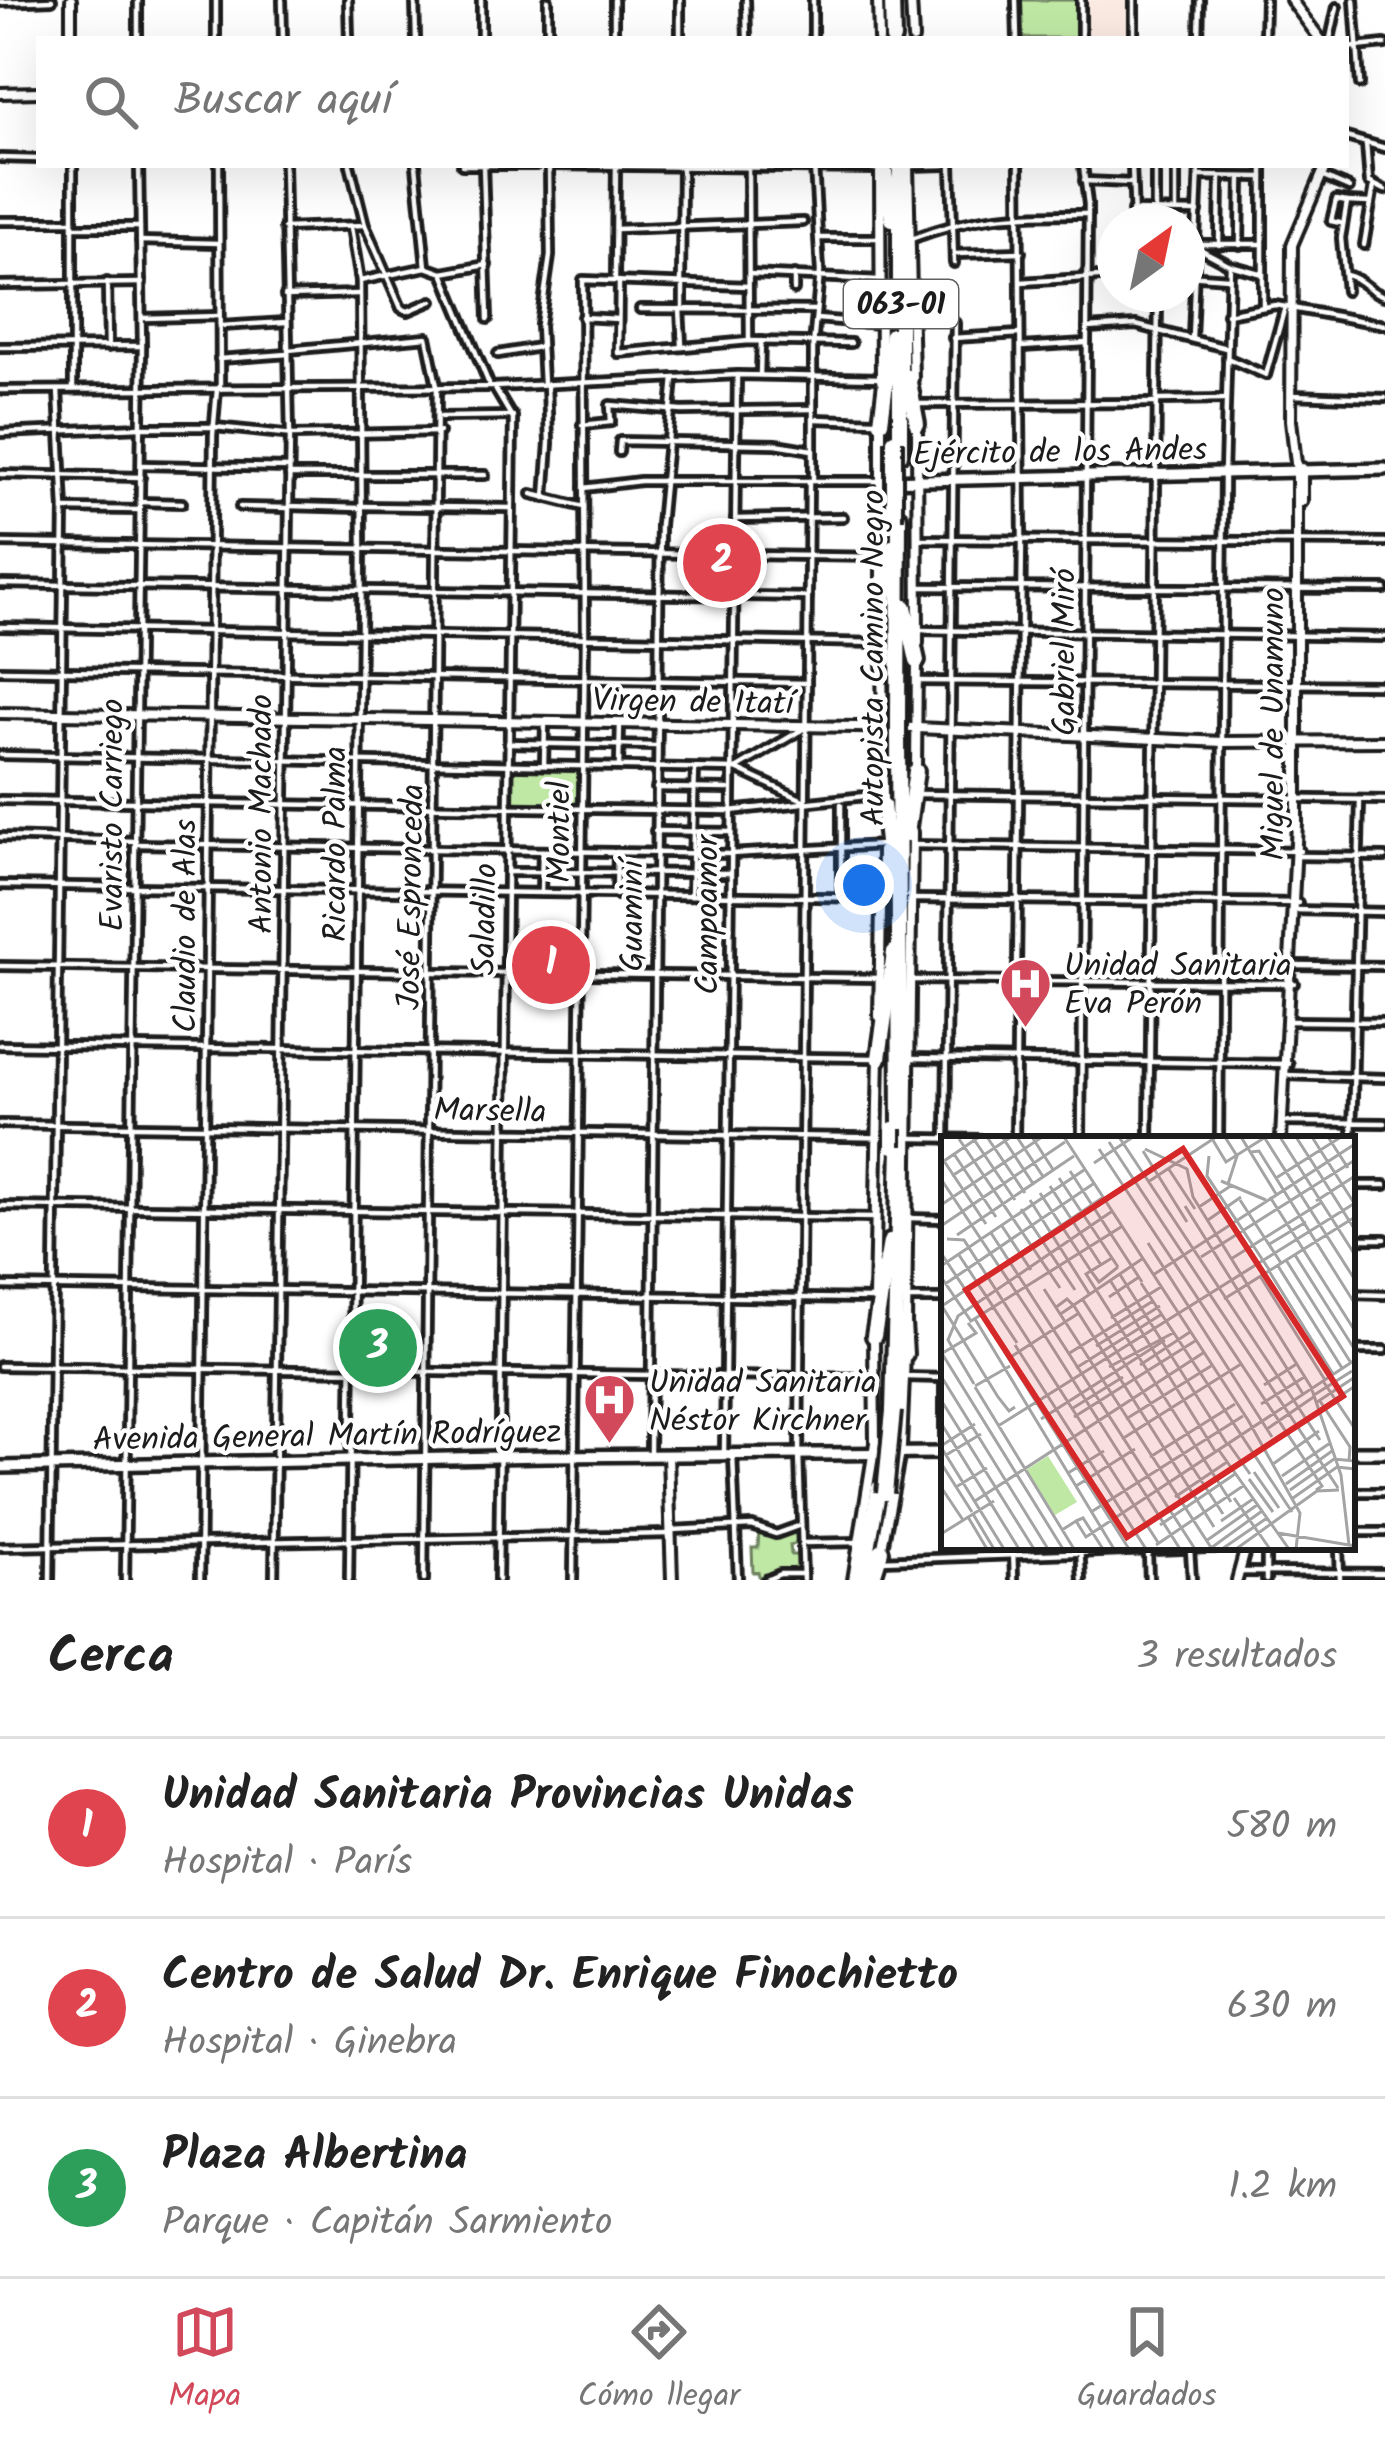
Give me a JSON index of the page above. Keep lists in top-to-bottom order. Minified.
{"streets":{"highway":["063-01","Autopista Camino Negro"],"main road":["Ejército de los Andes","Avenida General Martín Rodríguez"],"street":["Gabriel Miró","Virgen de Itatí","Miguel de Unamuno","Antonio Machado","Evaristo Carriego","Montiel","Ricardo Palma","José Espronceda","Campoamor","Guaminí","Saladillo","Claudio de Alas","Marsella"]},"crossings":[["Ejército de los Andes","Gabriel Miró"],["Ejército de los Andes","Miguel de Unamuno"],["Ejército de los Andes","Montiel"],["Ejército de los Andes","Campoamor"],["Ejército de los Andes","Guaminí"],["Gabriel Miró","Virgen de Itatí"],["Autopista Camino Negro","Virgen de Itatí"],["Autopista Camino Negro","Marsella"],["Virgen de Itatí","Miguel de Unamuno"],["Virgen de Itatí","Antonio Machado"],["Virgen de Itatí","Evaristo Carriego"],["Virgen de Itatí","Montiel"],["Virgen de Itatí","Ricardo Palma"],["Virgen de Itatí","José Espronceda"],["Virgen de Itatí","Campoamor"],["Virgen de Itatí","Guaminí"],["Virgen de Itatí","Saladillo"],["Virgen de Itatí","Claudio de Alas"],["Antonio Machado","Marsella"],["Antonio Machado","Avenida General Martín Rodríguez"],["Evaristo Carriego","Marsella"],["Evaristo Carriego","Avenida General Martín Rodríguez"],["Montiel","Marsella"],["Montiel","Avenida General Martín Rodríguez"],["Ricardo Palma","José Espronceda"],["Ricardo Palma","Marsella"],["Ricardo Palma","Avenida General Martín Rodríguez"],["José Espronceda","Marsella"],["José Espronceda","Avenida General Martín Rodríguez"],["Campoamor","Marsella"],["Campoamor","Avenida General Martín Rodríguez"],["Guaminí","Marsella"],["Guaminí","Avenida General Martín Rodríguez"],["Saladillo","Marsella"],["Saladillo","Avenida General Martín Rodríguez"],["Claudio de Alas","Marsella"],["Claudio de Alas","Avenida General Martín Rodríguez"]],"places":{"hospital":["Unidad Sanitaria Eva Perón","Unidad Sanitaria Néstor Kirchner"]},"north":"top right","page":{"search":"Buscar aquí","pins":["2","1","3"],"heading":["Cerca","3 resultados"],"list":[{"mark":"1","name":"Unidad Sanitaria Provincias Unidas","note":"Hospital · París","value":"580 m"},{"mark":"2","name":"Centro de Salud Dr. Enrique Finochietto","note":"Hospital · Ginebra","value":"630 m"},{"mark":"3","name":"Plaza Albertina","note":"Parque · Capitán Sarmiento","value":"1.2 km"}],"nav":["Mapa","Cómo llegar","Guardados"]}}
